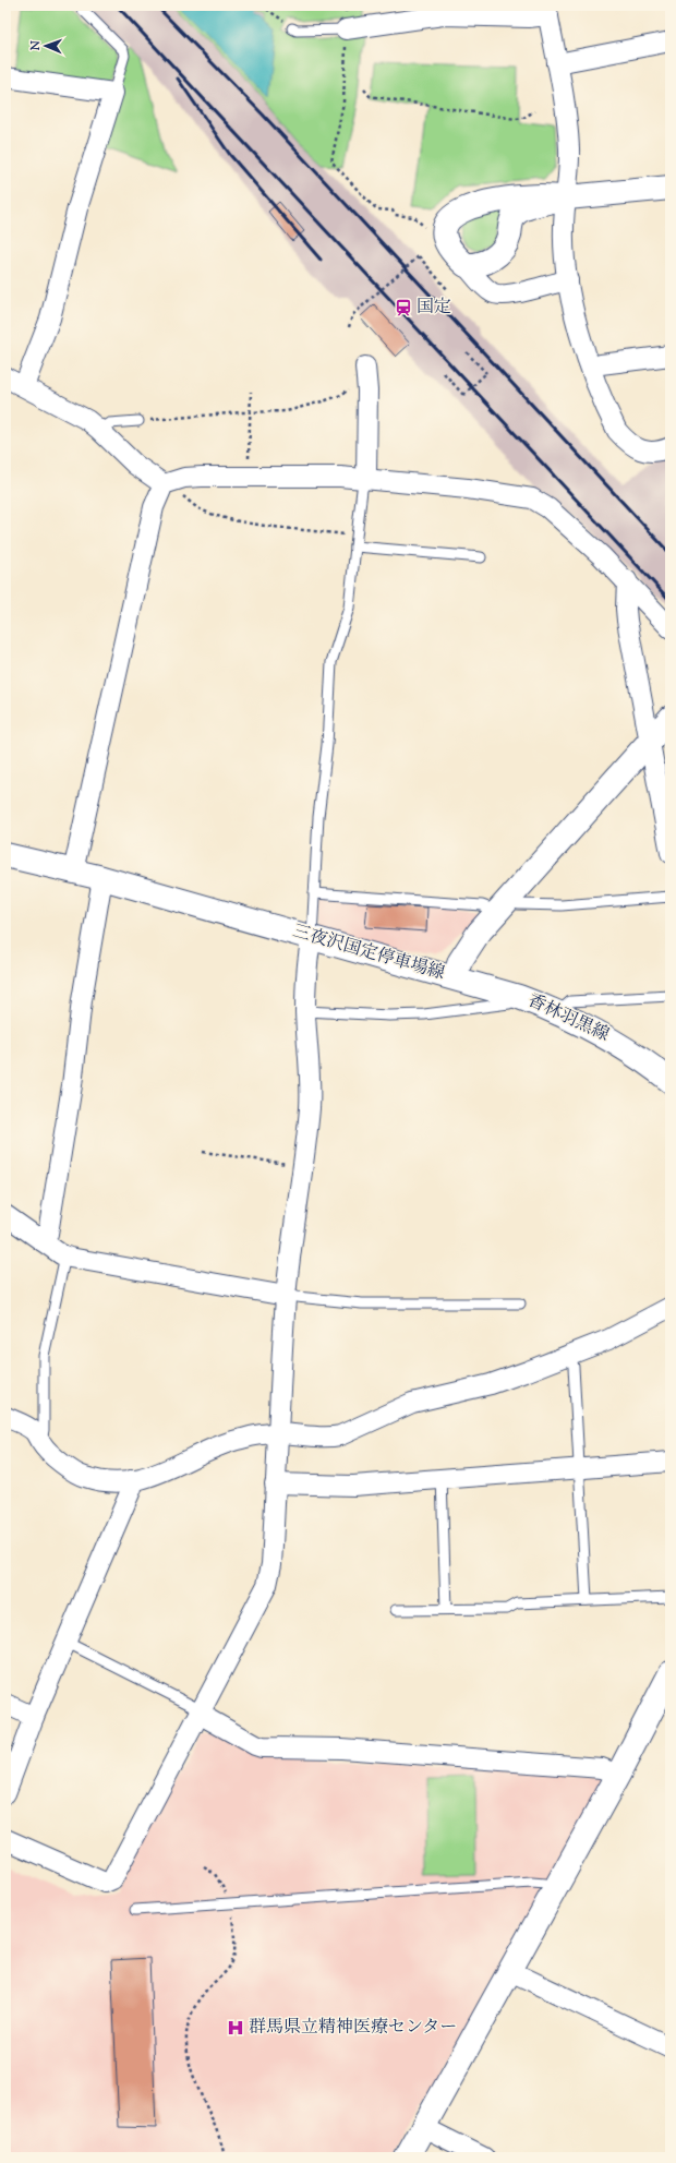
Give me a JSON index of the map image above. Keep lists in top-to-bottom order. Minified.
{"streets":{"main road":["三夜沢国定停車場線","香林羽黒線"]},"crossings":[["三夜沢国定停車場線","香林羽黒線"]],"places":{"station":["国定"],"hospital":["群馬県立精神医療センター"]},"north":"left"}
